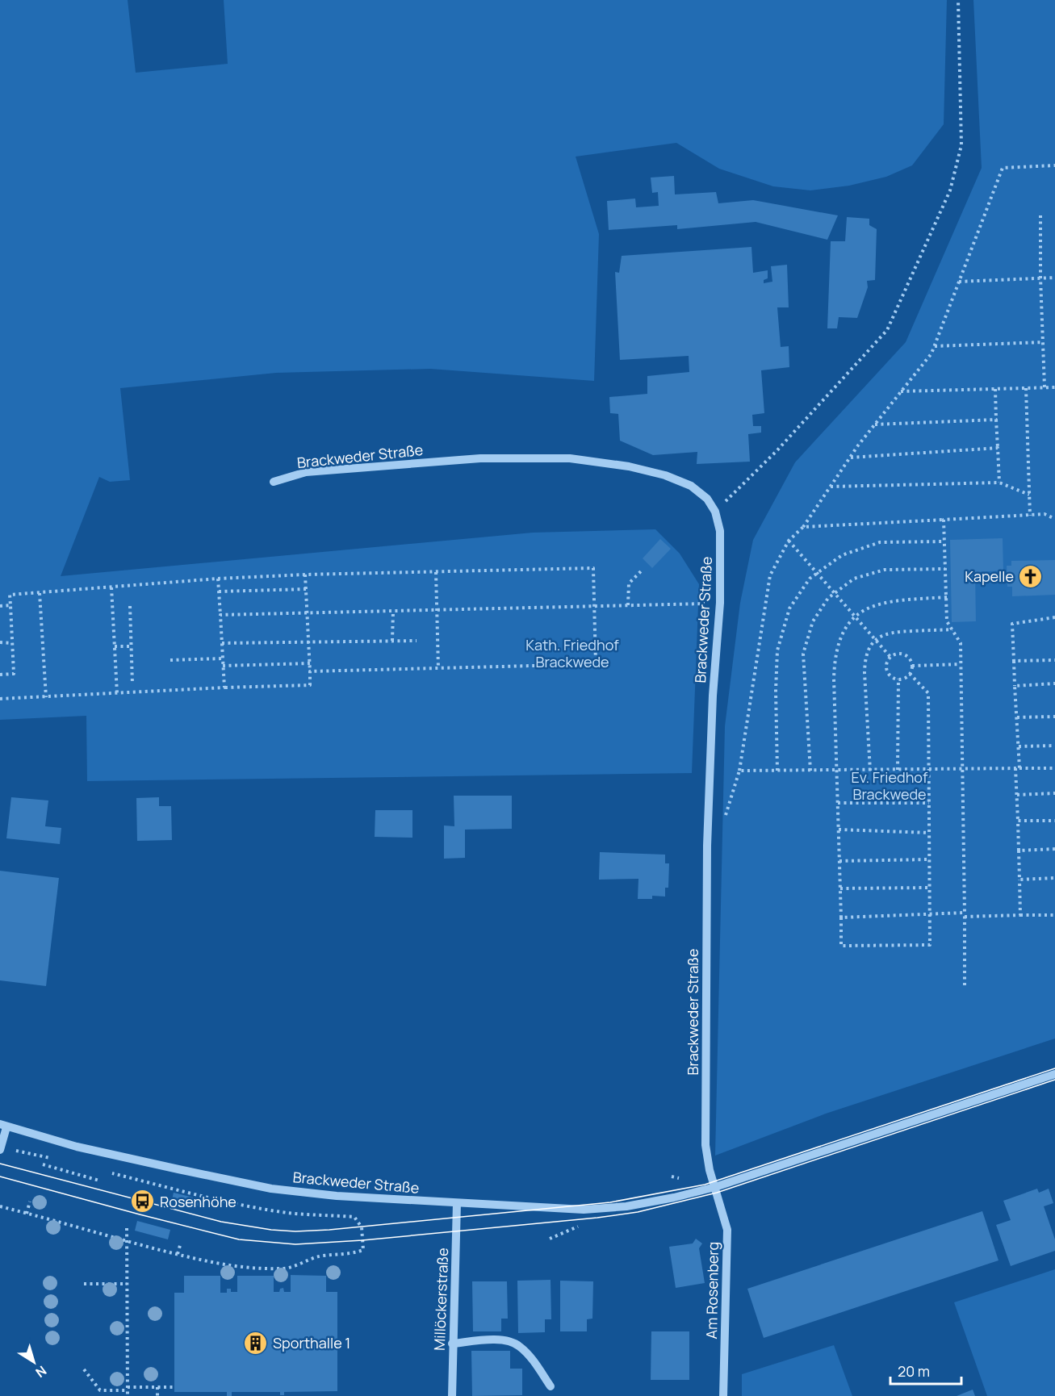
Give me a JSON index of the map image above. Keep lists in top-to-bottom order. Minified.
{"streets":{"street":["Brackweder Straße","Am Rosenberg","Millöckerstraße"]},"crossings":[["Brackweder Straße","Am Rosenberg"],["Brackweder Straße","Millöckerstraße"]],"parks":["Kath. Friedhof Brackwede","Ev. Friedhof Brackwede"],"places":{"church":["Kapelle"],"bus stop":["Rosenhöhe"],"building":["Sporthalle 1"]},"scale_bar":"20 m","north":"bottom right"}
